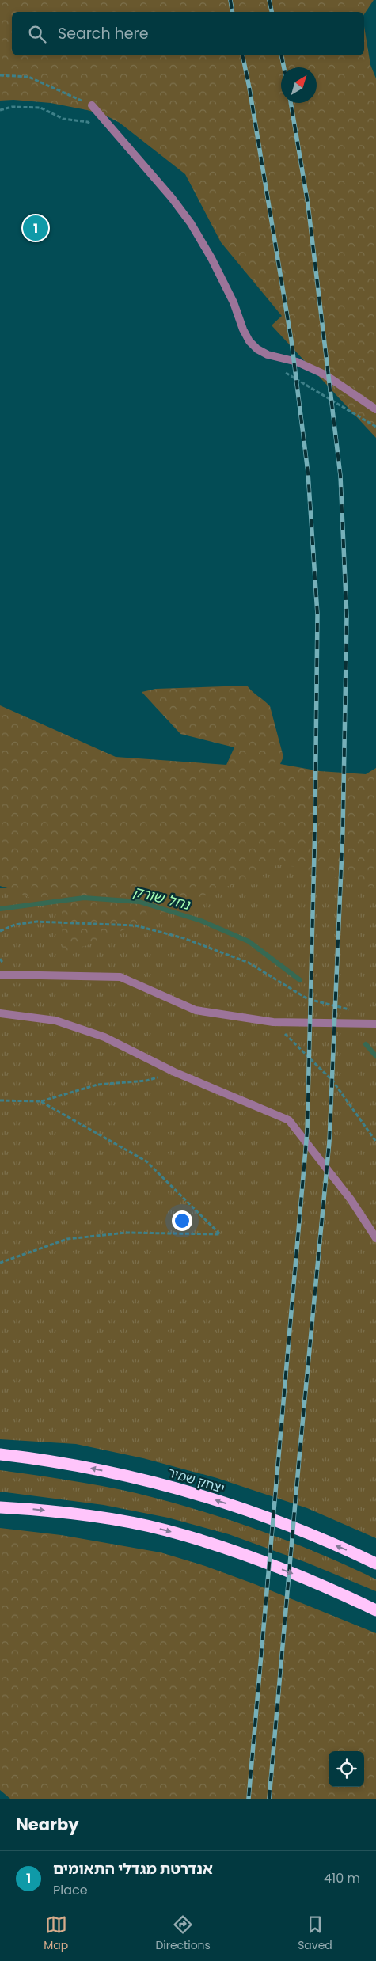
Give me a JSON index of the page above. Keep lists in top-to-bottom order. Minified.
{"streets":{"highway":["יצחק שמיר"]},"water":["נחל שורק"],"north":"top right","page":{"search":"Search here","pins":"1","heading":"Nearby","list":[{"mark":"1","name":"אנדרטת מגדלי התאומים","note":"Place","value":"410 m"}],"nav":["Map","Directions","Saved"]}}
